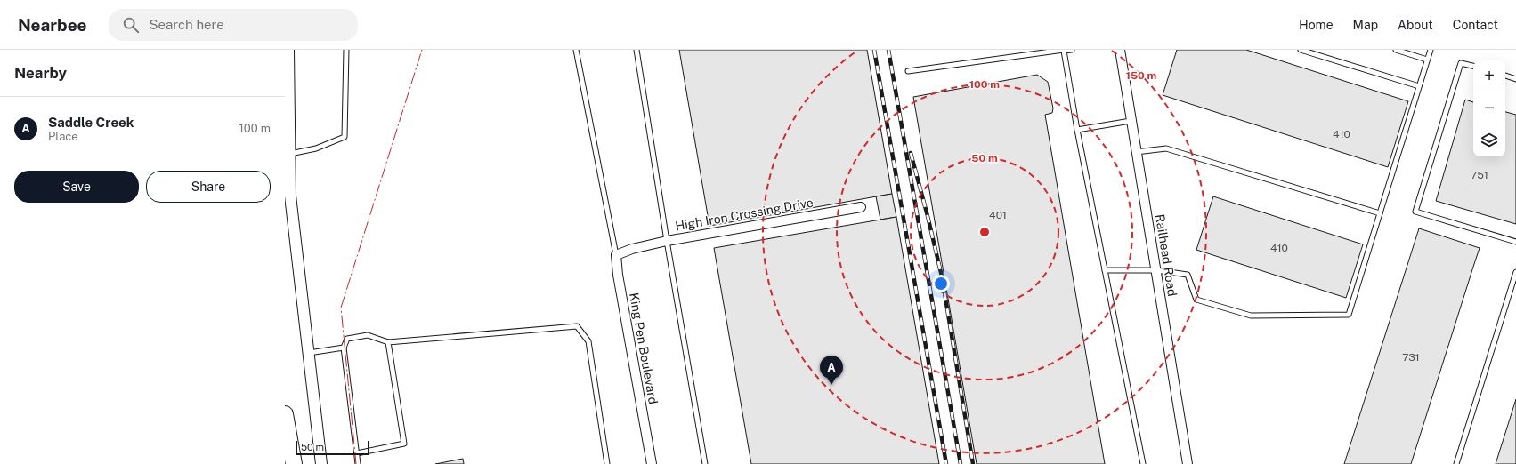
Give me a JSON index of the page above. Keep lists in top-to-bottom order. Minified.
{"streets":{"street":["High Iron Crossing Drive","Railhead Road","King Pen Boulevard"]},"crossings":[["High Iron Crossing Drive","King Pen Boulevard"]],"house_numbers":["410","751","401","410","731"],"scale_bar":"50 m","page":{"header":"Nearbee","search":"Search here","nav":["Home","Map","About","Contact"],"heading":"Nearby","map_buttons":["+","−"],"list":[{"mark":"A","name":"Saddle Creek","note":"Place","value":"100 m"}],"buttons":["Save","Share"],"pins":"A","scale":"50 m"},"rings":["150 m","100 m","50 m"]}
